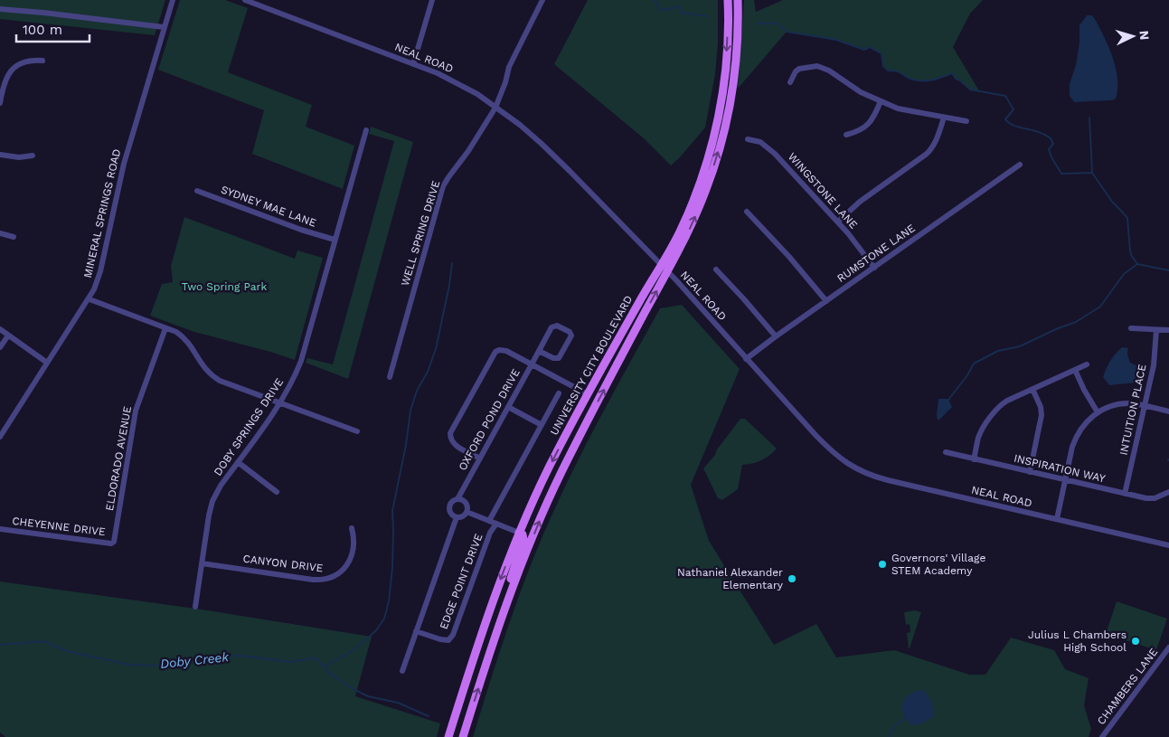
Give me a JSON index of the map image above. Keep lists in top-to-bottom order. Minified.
{"streets":{"main road":["UNIVERSITY CITY BOULEVARD"],"street":["NEAL ROAD","WINGSTONE LANE","SYDNEY MAE LANE","MINERAL SPRINGS ROAD","WELL SPRING DRIVE","RUMSTONE LANE","INTUITION PLACE","OXFORD POND DRIVE","DOBY SPRINGS DRIVE","ELDORADO AVENUE","INSPIRATION WAY","CHEYENNE DRIVE","CANYON DRIVE","EDGE POINT DRIVE","CHAMBERS LANE"]},"crossings":[["NEAL ROAD","WELL SPRING DRIVE"],["NEAL ROAD","RUMSTONE LANE"],["NEAL ROAD","UNIVERSITY CITY BOULEVARD"],["WINGSTONE LANE","RUMSTONE LANE"],["SYDNEY MAE LANE","DOBY SPRINGS DRIVE"],["INTUITION PLACE","INSPIRATION WAY"],["OXFORD POND DRIVE","EDGE POINT DRIVE"],["DOBY SPRINGS DRIVE","CANYON DRIVE"],["ELDORADO AVENUE","CHEYENNE DRIVE"]],"water":["Doby Creek"],"parks":["Two Spring Park"],"places":["Governors' Village STEM Academy","Nathaniel Alexander Elementary","Julius L Chambers High School"],"scale_bar":"100 m","north":"right"}
